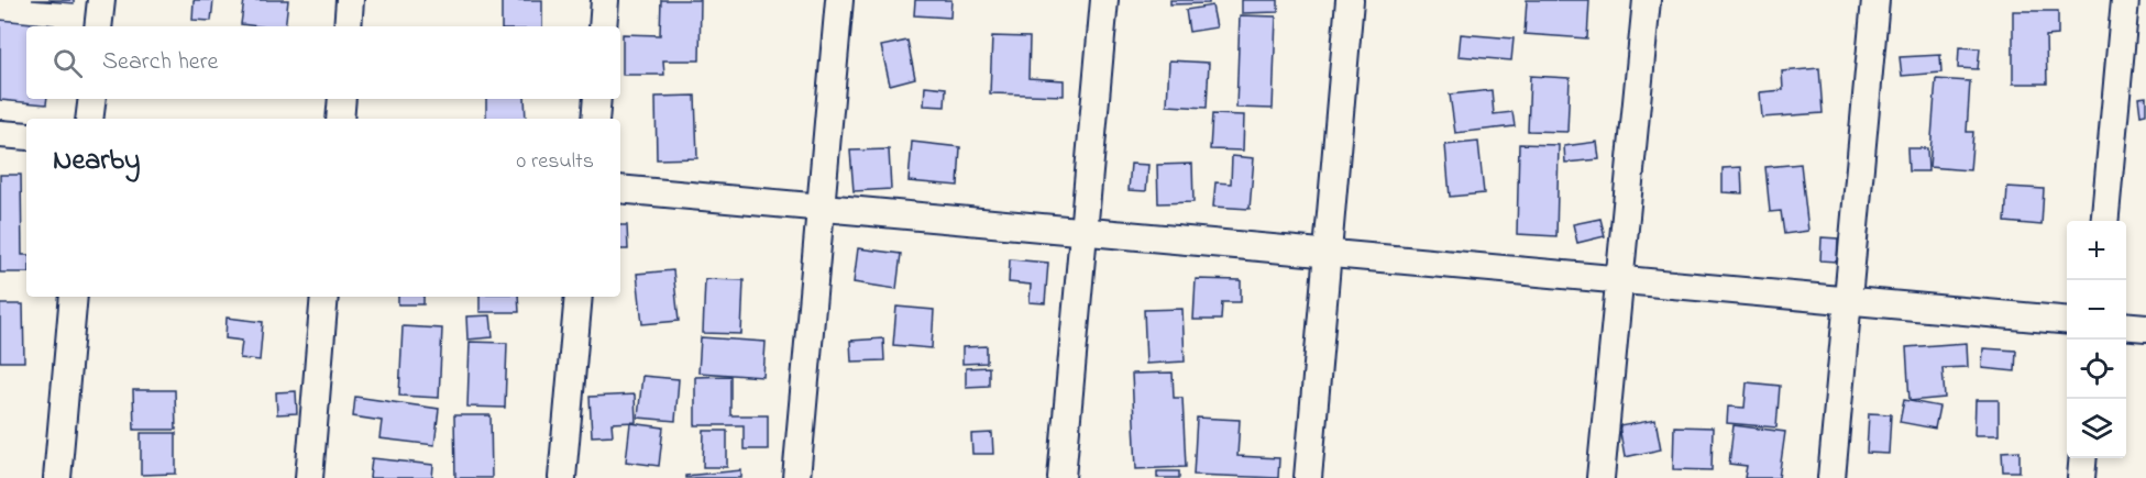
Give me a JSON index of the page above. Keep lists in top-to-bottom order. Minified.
{"page":{"search":"Search here","heading":["Nearby","0 results"],"map_buttons":["+","−"]}}
